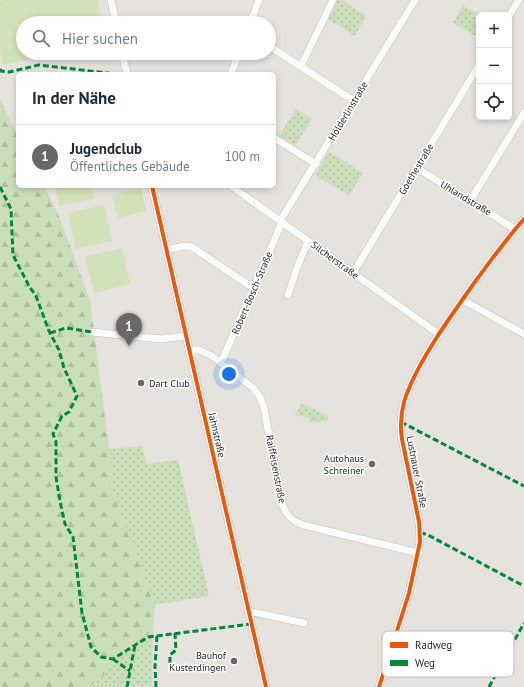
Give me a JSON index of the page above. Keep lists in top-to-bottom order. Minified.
{"streets":{"street":["Hölderlinstraße","Goethestraße","Uhlandstraße","Silcherstraße","Robert-Bosch-Straße","Jahnstraße","Raiffeisenstraße","Lustnauer Straße"]},"crossings":[["Hölderlinstraße","Silcherstraße"],["Hölderlinstraße","Robert-Bosch-Straße"],["Goethestraße","Uhlandstraße"],["Goethestraße","Silcherstraße"],["Uhlandstraße","Lustnauer Straße"],["Silcherstraße","Robert-Bosch-Straße"],["Silcherstraße","Lustnauer Straße"],["Robert-Bosch-Straße","Raiffeisenstraße"],["Jahnstraße","Raiffeisenstraße"],["Raiffeisenstraße","Lustnauer Straße"]],"places":["Dart Club","Autohaus Schreiner","Bauhof Kusterdingen"],"legend":["Radweg","Weg"],"page":{"map_buttons":["+","−"],"search":"Hier suchen","heading":"In der Nähe","list":[{"mark":"1","name":"Jugendclub","note":"Öffentliches Gebäude","value":"100 m"}],"pins":"1"}}
